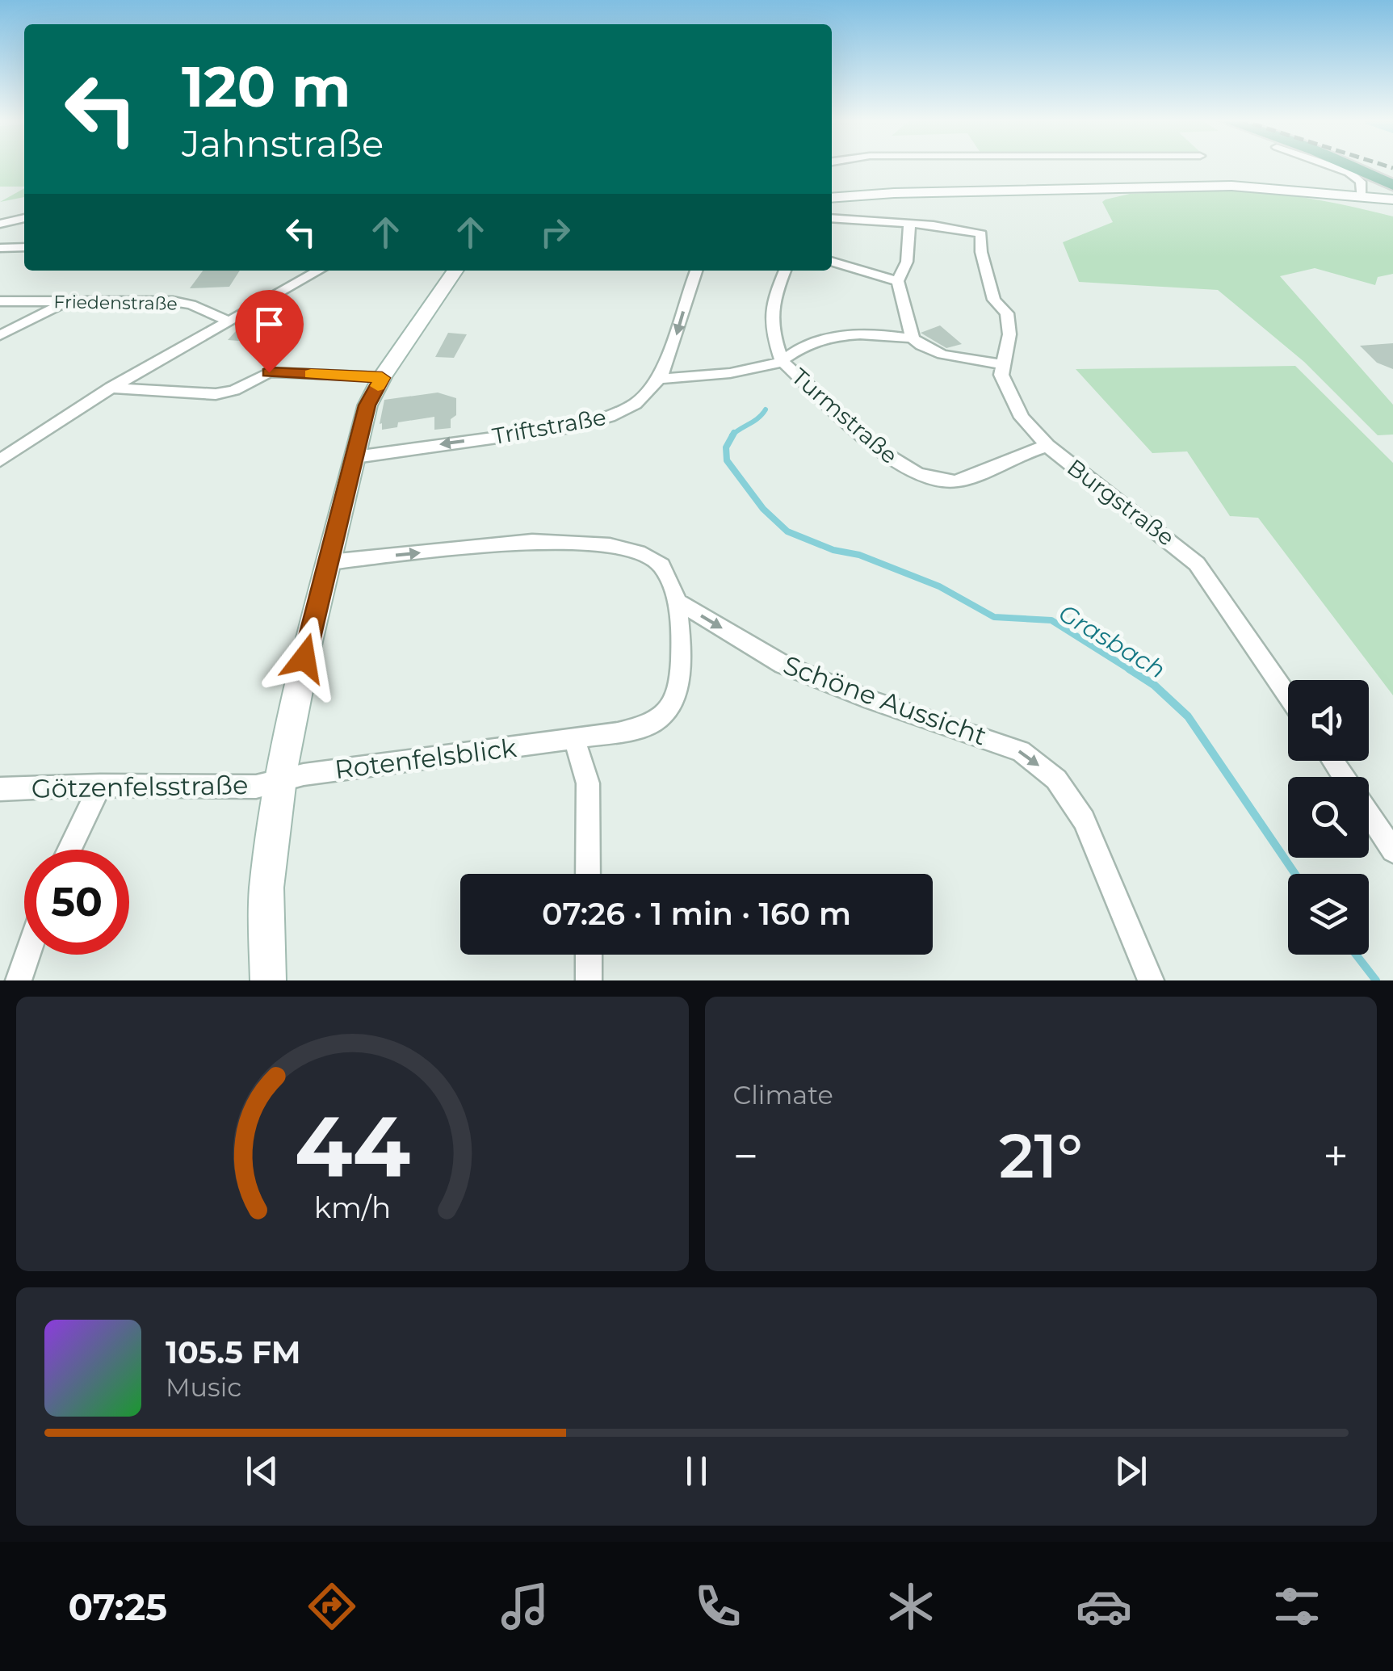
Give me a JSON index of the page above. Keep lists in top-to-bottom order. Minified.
{"streets":{"street":["Friedenstraße","Turmstraße","Triftstraße","Burgstraße","Schöne Aussicht","Rotenfelsblick","Götzenfelsstraße"]},"crossings":[["Turmstraße","Burgstraße"],["Schöne Aussicht","Rotenfelsblick"],["Rotenfelsblick","Götzenfelsstraße"]],"one_way":["Schöne Aussicht"],"water":["Grasbach"],"page":{"turn":["120 m","Jahnstraße"],"limit":"50","trip":"07:26 · 1 min · 160 m","tile":"Climate","heat":["−","21°","+"],"song":["105.5 FM","Music"],"tabs":"07:25","gauge":["44","km/h"]}}
